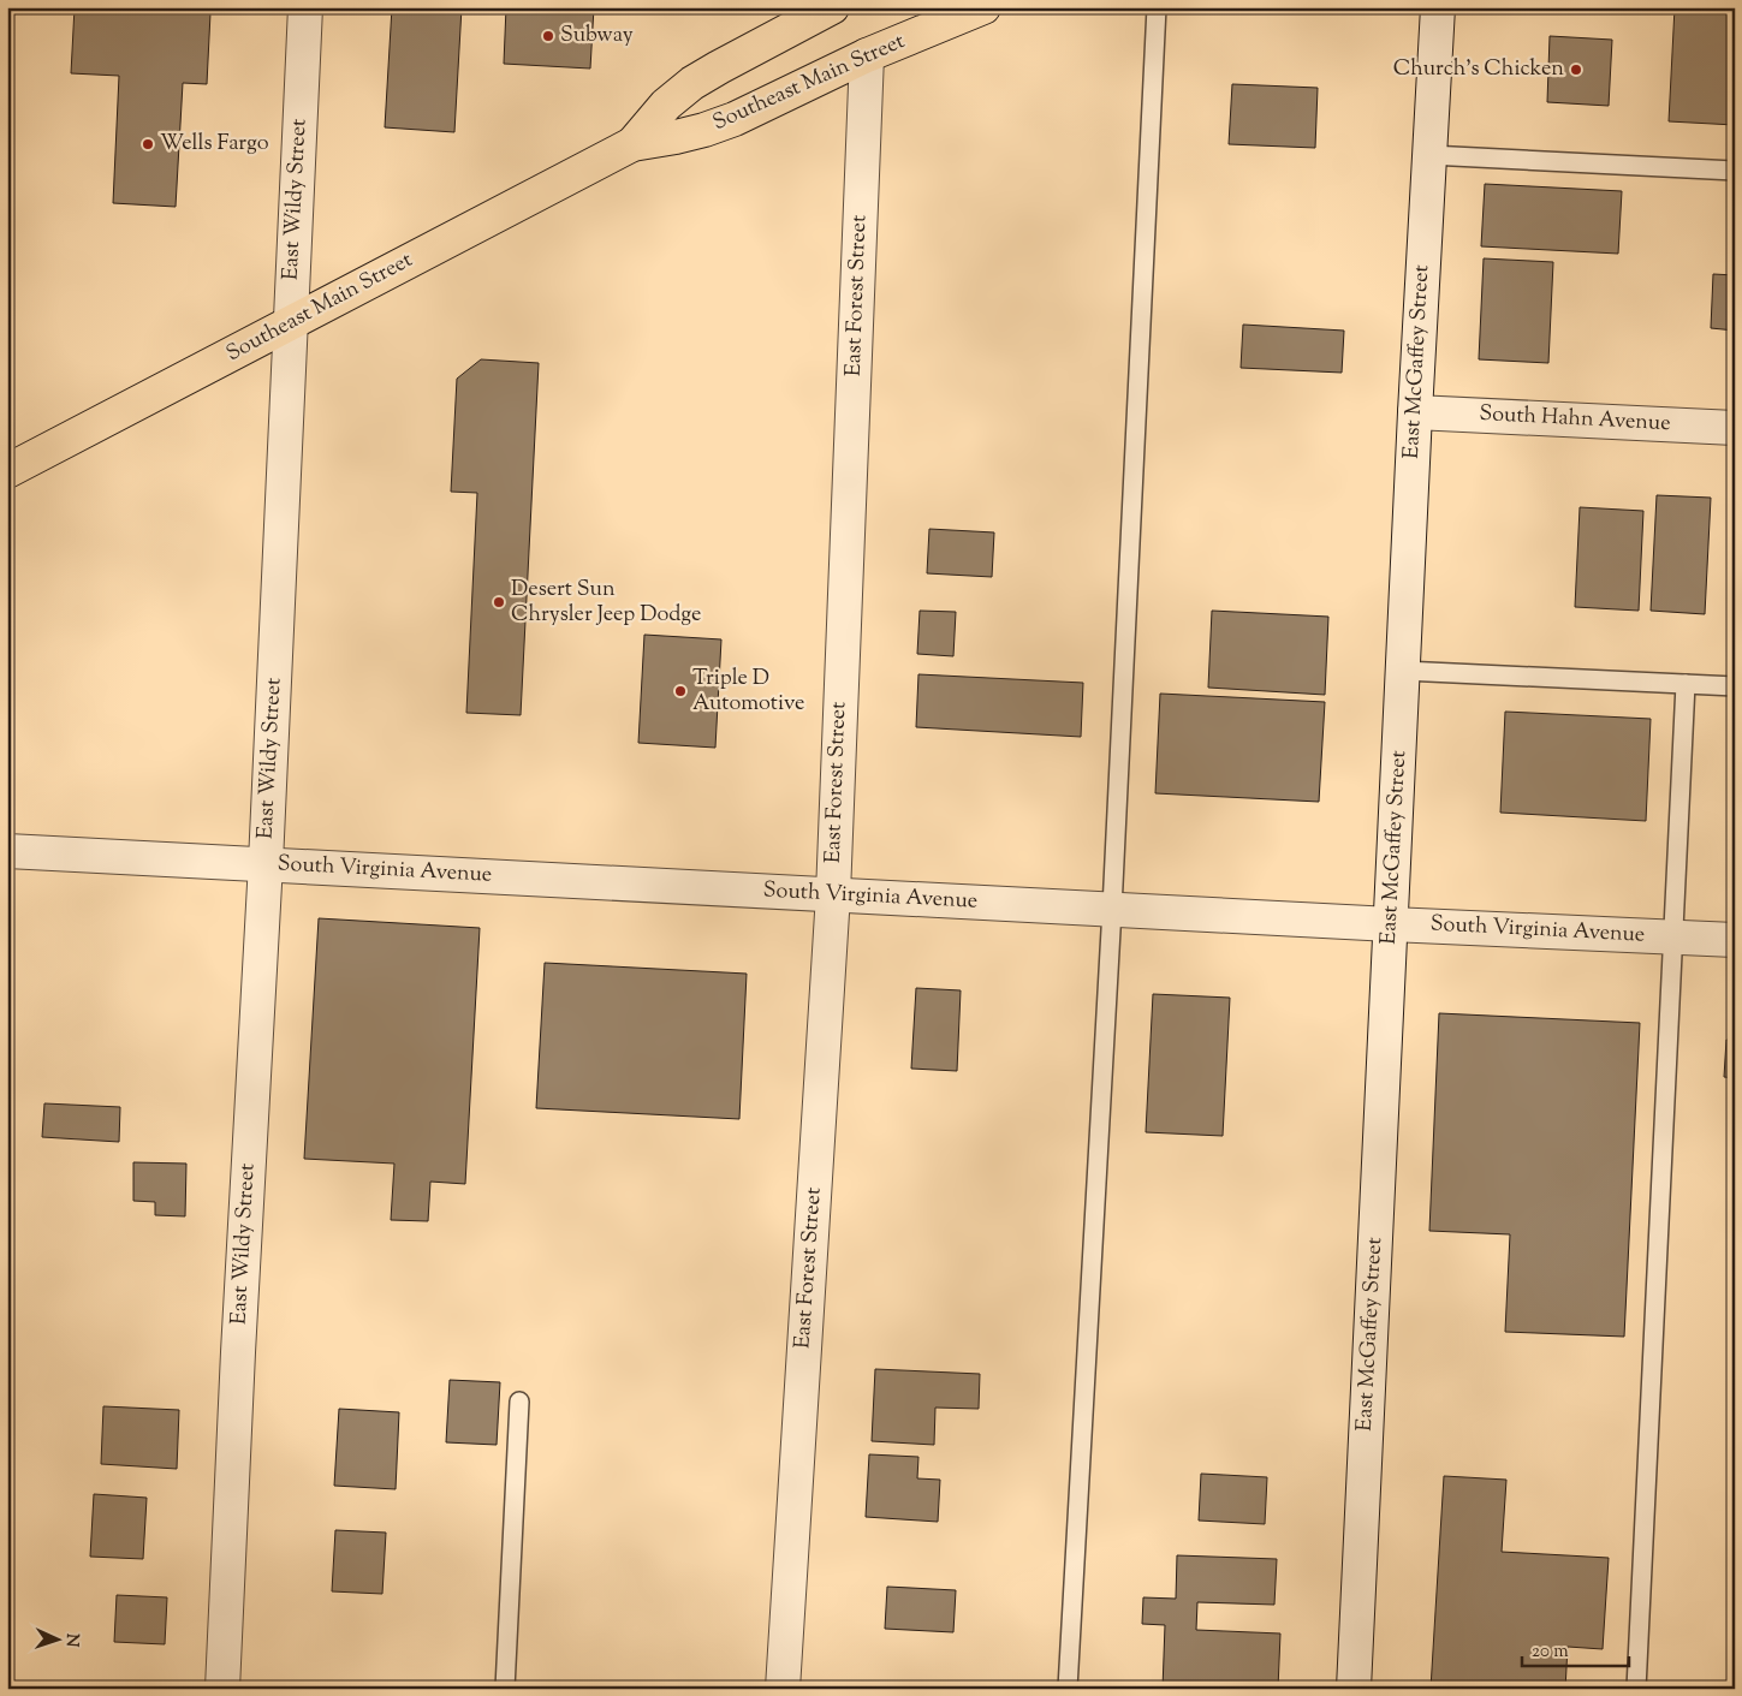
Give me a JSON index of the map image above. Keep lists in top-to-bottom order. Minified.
{"streets":{"main road":["Southeast Main Street"],"street":["East Wildy Street","East Forest Street","East McGaffey Street","South Hahn Avenue","South Virginia Avenue"]},"crossings":[["Southeast Main Street","East Wildy Street"],["Southeast Main Street","East Forest Street"],["East Wildy Street","South Virginia Avenue"],["East Forest Street","South Virginia Avenue"],["East McGaffey Street","South Hahn Avenue"],["East McGaffey Street","South Virginia Avenue"]],"places":["Subway","Church's Chicken","Wells Fargo","Desert Sun Chrysler Jeep Dodge","Triple D Automotive"],"scale_bar":"20 m","north":"right"}
